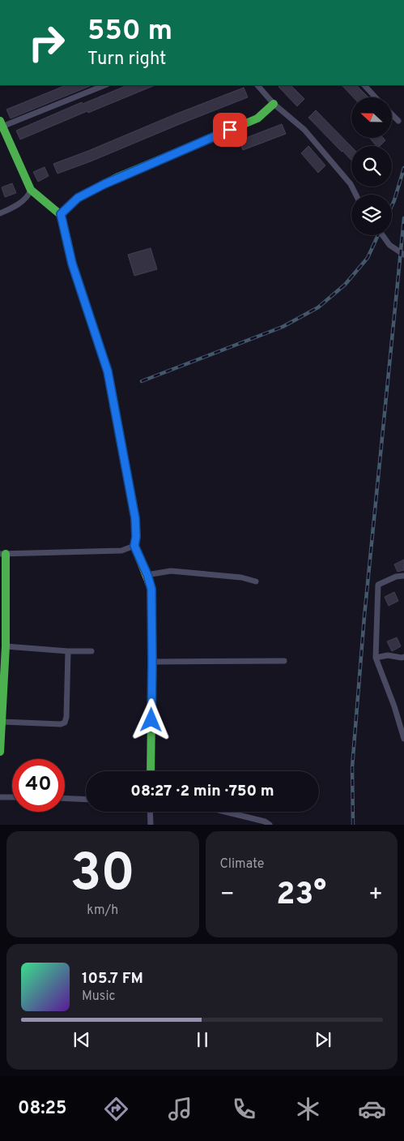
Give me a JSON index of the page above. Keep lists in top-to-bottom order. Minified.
{"north":"left","page":{"turn":["550 m","Turn right"],"limit":"40","trip":"08:27 · 2 min · 750 m","tile":[["30","km/h"],"Climate"],"heat":["−","23°","+"],"song":["105.7 FM","Music"],"tabs":"08:25"}}
